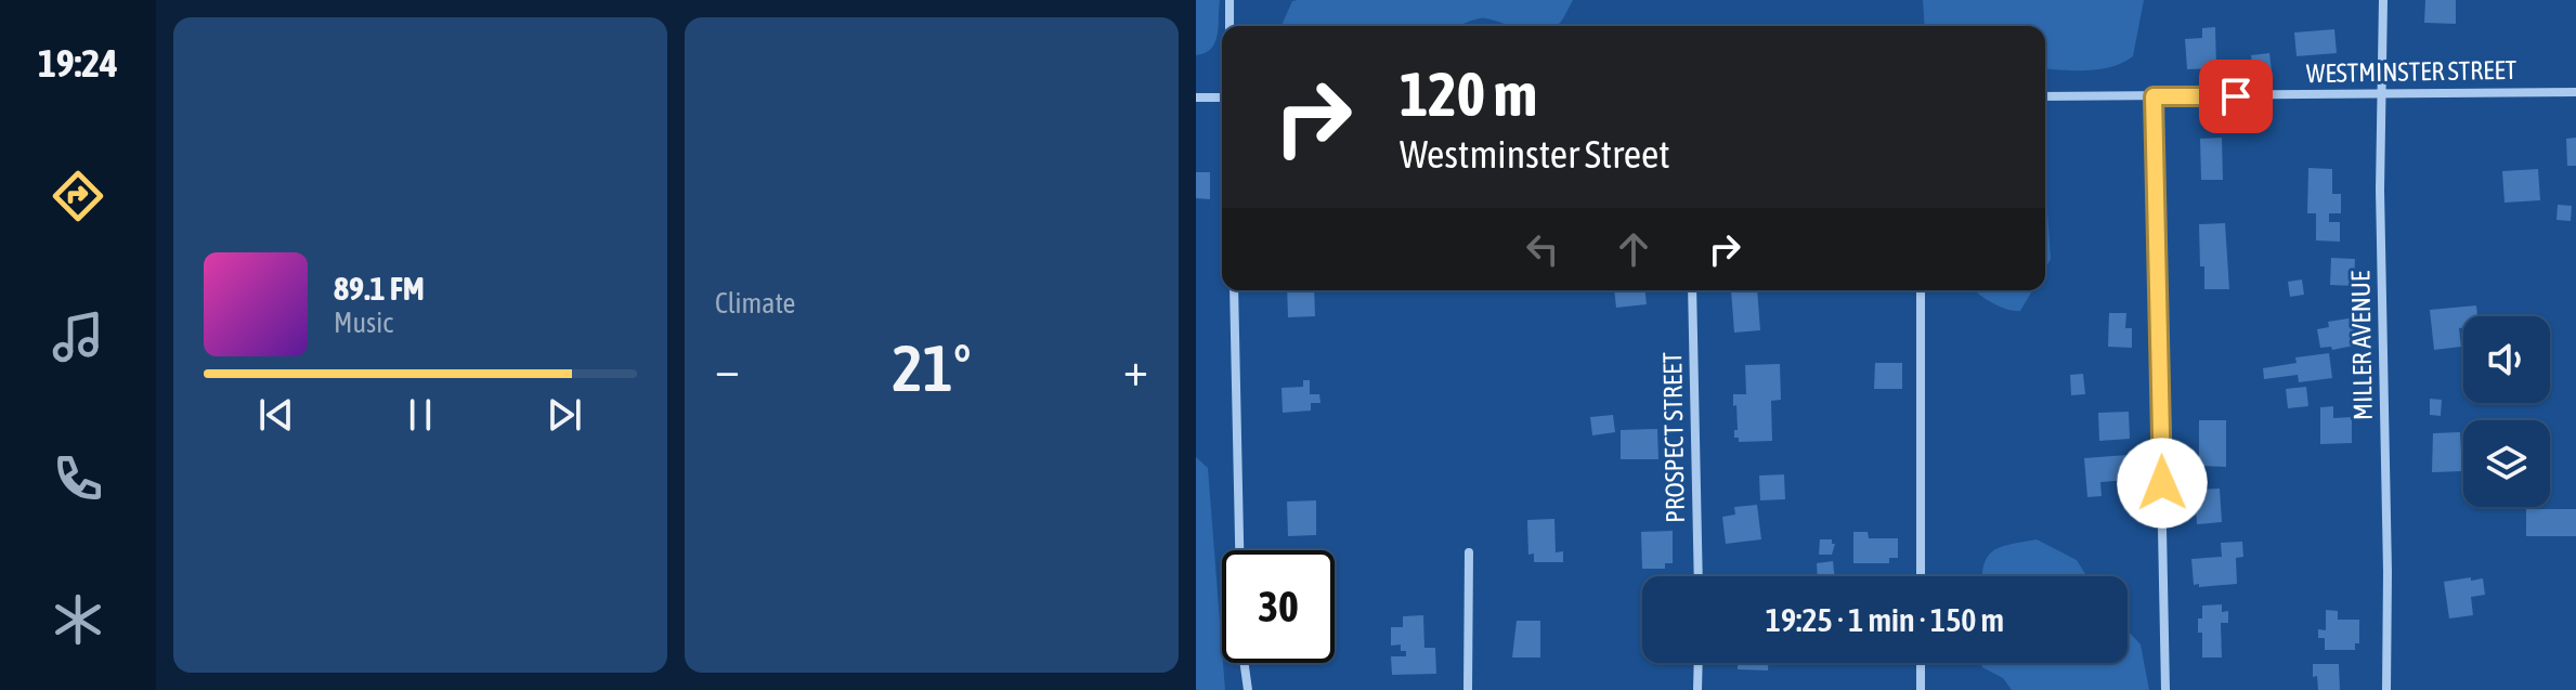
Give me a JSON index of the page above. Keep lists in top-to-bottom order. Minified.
{"streets":{"street":["WESTMINSTER STREET","MILLER AVENUE","PROSPECT STREET"]},"crossings":[["WESTMINSTER STREET","MILLER AVENUE"]],"page":{"tabs":"19:24","tile":"Climate","turn":["120 m","Westminster Street"],"song":["89.1 FM","Music"],"heat":["−","21°","+"],"limit":"30","trip":"19:25 · 1 min · 150 m"}}
